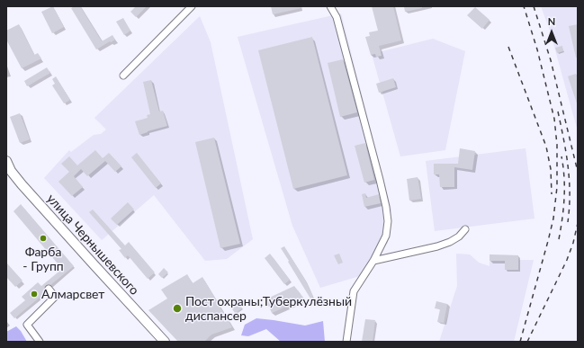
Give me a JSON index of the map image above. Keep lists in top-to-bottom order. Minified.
{"streets":{"main road":["улица Чернышевского"]},"places":["Фарба - Групп","Алмарсвет","Пост охраны;Туберкулёзный диспансер"],"north":"top"}
